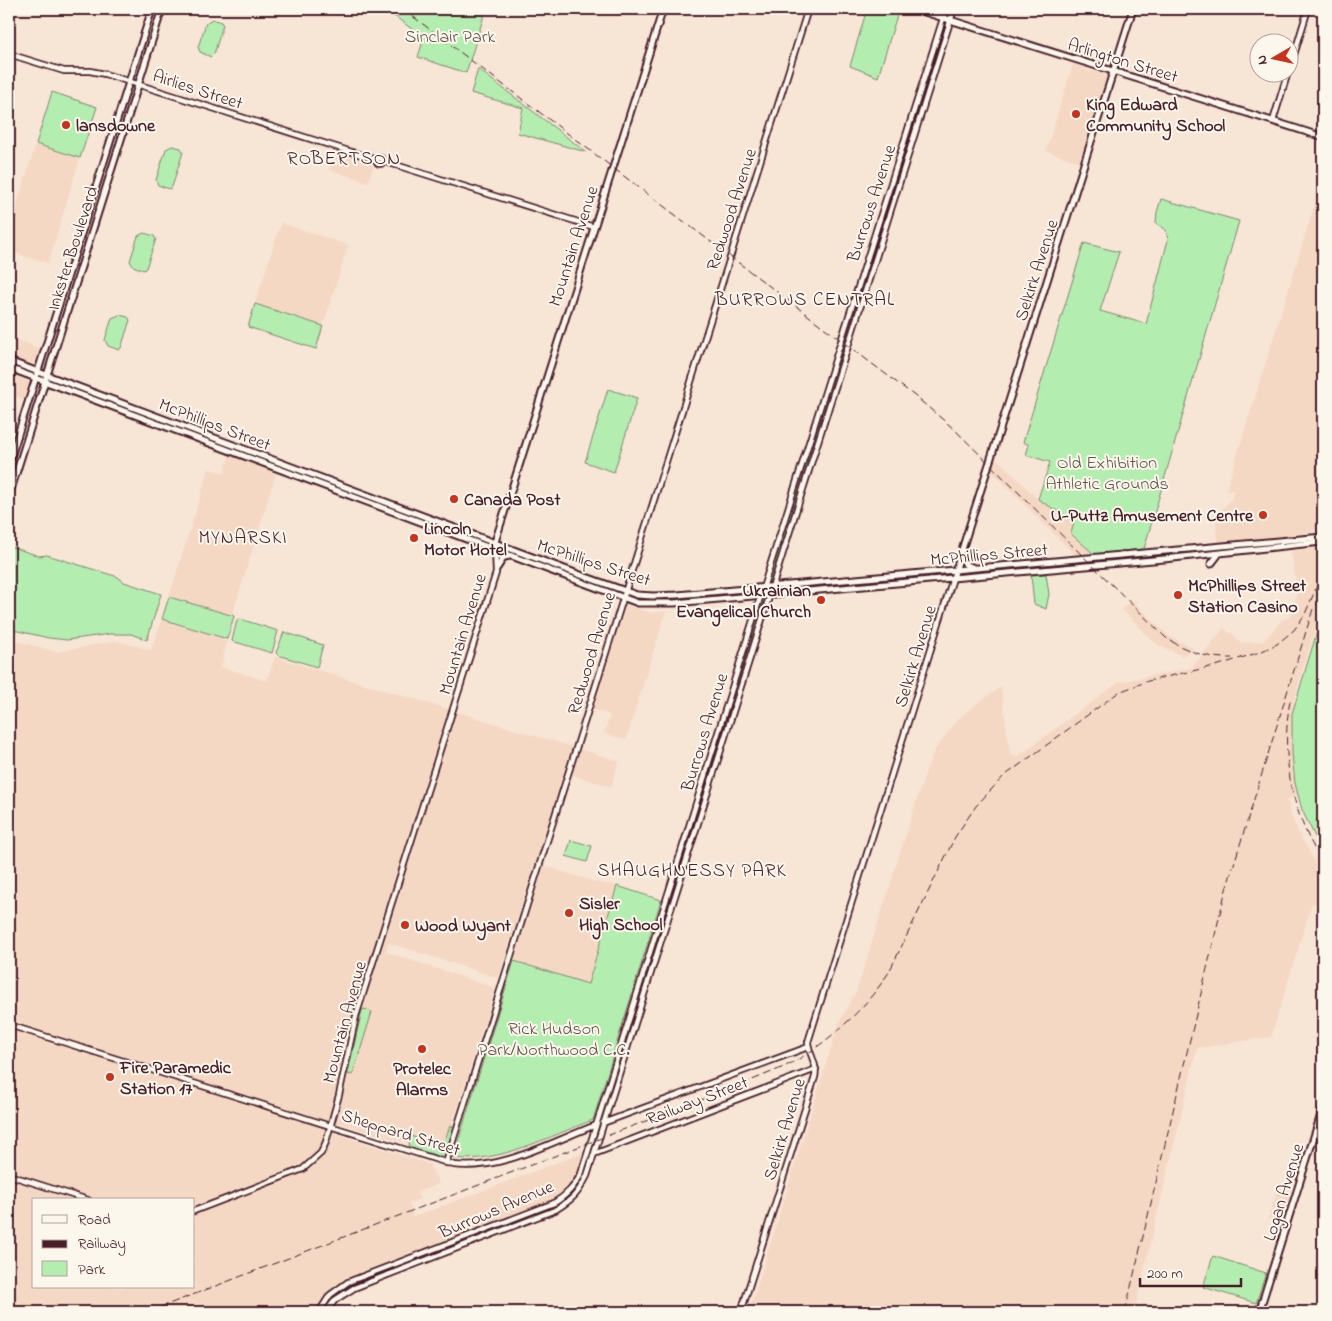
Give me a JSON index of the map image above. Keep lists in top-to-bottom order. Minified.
{"streets":{"main road":["Arlington Street","Mountain Avenue","Inkster Boulevard","Selkirk Avenue","McPhillips Street","Logan Avenue"],"street":["Airlies Street","Burrows Avenue","Redwood Avenue","Railway Street","Sheppard Street"]},"crossings":[["Arlington Street","Burrows Avenue"],["Arlington Street","Selkirk Avenue"],["Airlies Street","Mountain Avenue"],["Airlies Street","Inkster Boulevard"],["Burrows Avenue","McPhillips Street"],["Burrows Avenue","Railway Street"],["Burrows Avenue","Sheppard Street"],["Redwood Avenue","McPhillips Street"],["Redwood Avenue","Sheppard Street"],["Mountain Avenue","McPhillips Street"],["Mountain Avenue","Sheppard Street"],["Inkster Boulevard","McPhillips Street"],["Selkirk Avenue","McPhillips Street"],["Selkirk Avenue","Railway Street"],["Selkirk Avenue","Sheppard Street"]],"districts":["ROBERTSON","BURROWS CENTRAL","MYNARSKI","SHAUGHNESSY PARK"],"parks":["Sinclair Park","Old Exhibition Athletic Grounds","Rick Hudson Park/Northwood C.C."],"places":["King Edward Community School","lansdowne","Canada Post","U-Puttz Amusement Centre","Lincoln Motor Hotel","McPhillips Street Station Casino","Ukrainian Evangelical Church","Sisler High School","Wood Wyant","Protelec Alarms","Fire Paramedic Station 17"],"legend":["Road","Railway","Park"],"scale_bar":"200 m","north":"left"}
